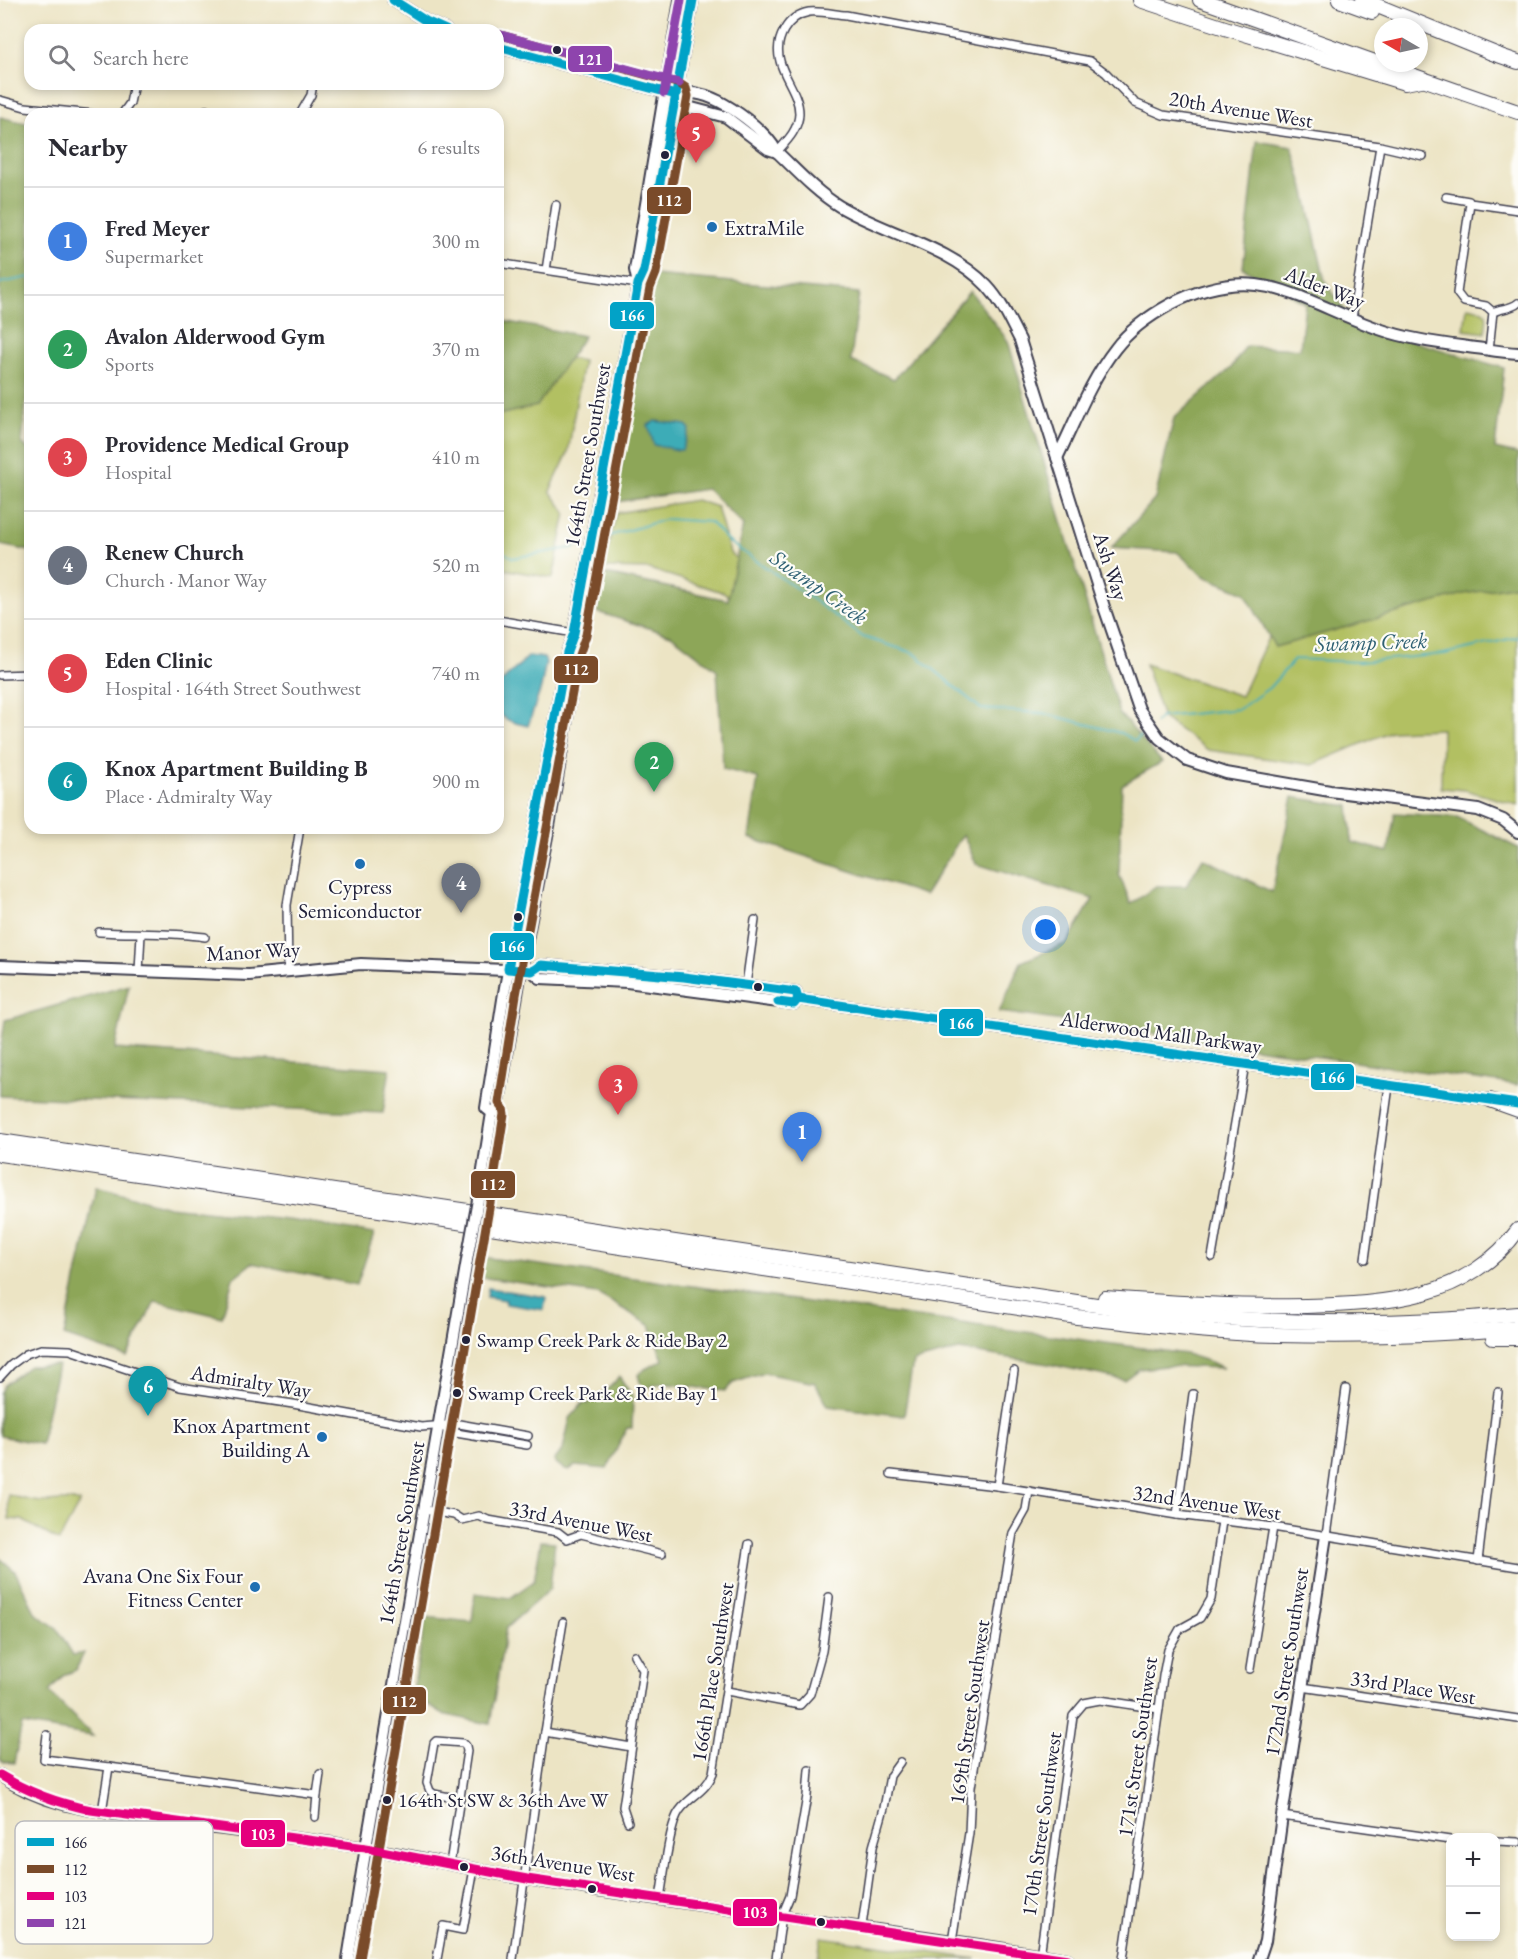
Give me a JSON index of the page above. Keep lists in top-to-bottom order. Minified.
{"streets":{"main road":["Alder Way","164th Street Southwest","Ash Way","Manor Way","Alderwood Mall Parkway","172nd Street Southwest","36th Avenue West"],"street":["20th Avenue West","Admiralty Way","32nd Avenue West","33rd Avenue West","166th Place Southwest","33rd Place West","169th Street Southwest","171st Street Southwest","170th Street Southwest"]},"crossings":[["20th Avenue West","Ash Way"],["Alder Way","Ash Way"],["164th Street Southwest","Ash Way"],["164th Street Southwest","Manor Way"],["164th Street Southwest","Alderwood Mall Parkway"],["164th Street Southwest","Admiralty Way"],["164th Street Southwest","33rd Avenue West"],["164th Street Southwest","36th Avenue West"],["Manor Way","Alderwood Mall Parkway"],["32nd Avenue West","172nd Street Southwest"],["32nd Avenue West","169th Street Southwest"],["32nd Avenue West","171st Street Southwest"],["172nd Street Southwest","33rd Place West"],["166th Place Southwest","36th Avenue West"],["169th Street Southwest","36th Avenue West"],["171st Street Southwest","170th Street Southwest"],["170th Street Southwest","36th Avenue West"]],"water":["Swamp Creek"],"places":["ExtraMile","Cypress Semiconductor","Swamp Creek Park & Ride Bay 2","Swamp Creek Park & Ride Bay 1","Knox Apartment Building A","Avana One Six Four Fitness Center","164th St SW & 36th Ave W"],"lines":["transit line 166","transit line 121","transit line 112","transit line 103"],"legend":["166","112","103","121"],"north":"left","page":{"search":"Search here","heading":["Nearby","6 results"],"pins":["5","2","4","3","1","6"],"list":[{"mark":"1","name":"Fred Meyer","note":"Supermarket","value":"300 m"},{"mark":"2","name":"Avalon Alderwood Gym","note":"Sports","value":"370 m"},{"mark":"3","name":"Providence Medical Group","note":"Hospital","value":"410 m"},{"mark":"4","name":"Renew Church","note":"Church · Manor Way","value":"520 m"},{"mark":"5","name":"Eden Clinic","note":"Hospital · 164th Street Southwest","value":"740 m"},{"mark":"6","name":"Knox Apartment Building B","note":"Place · Admiralty Way","value":"900 m"}],"map_buttons":["+","−"]}}
